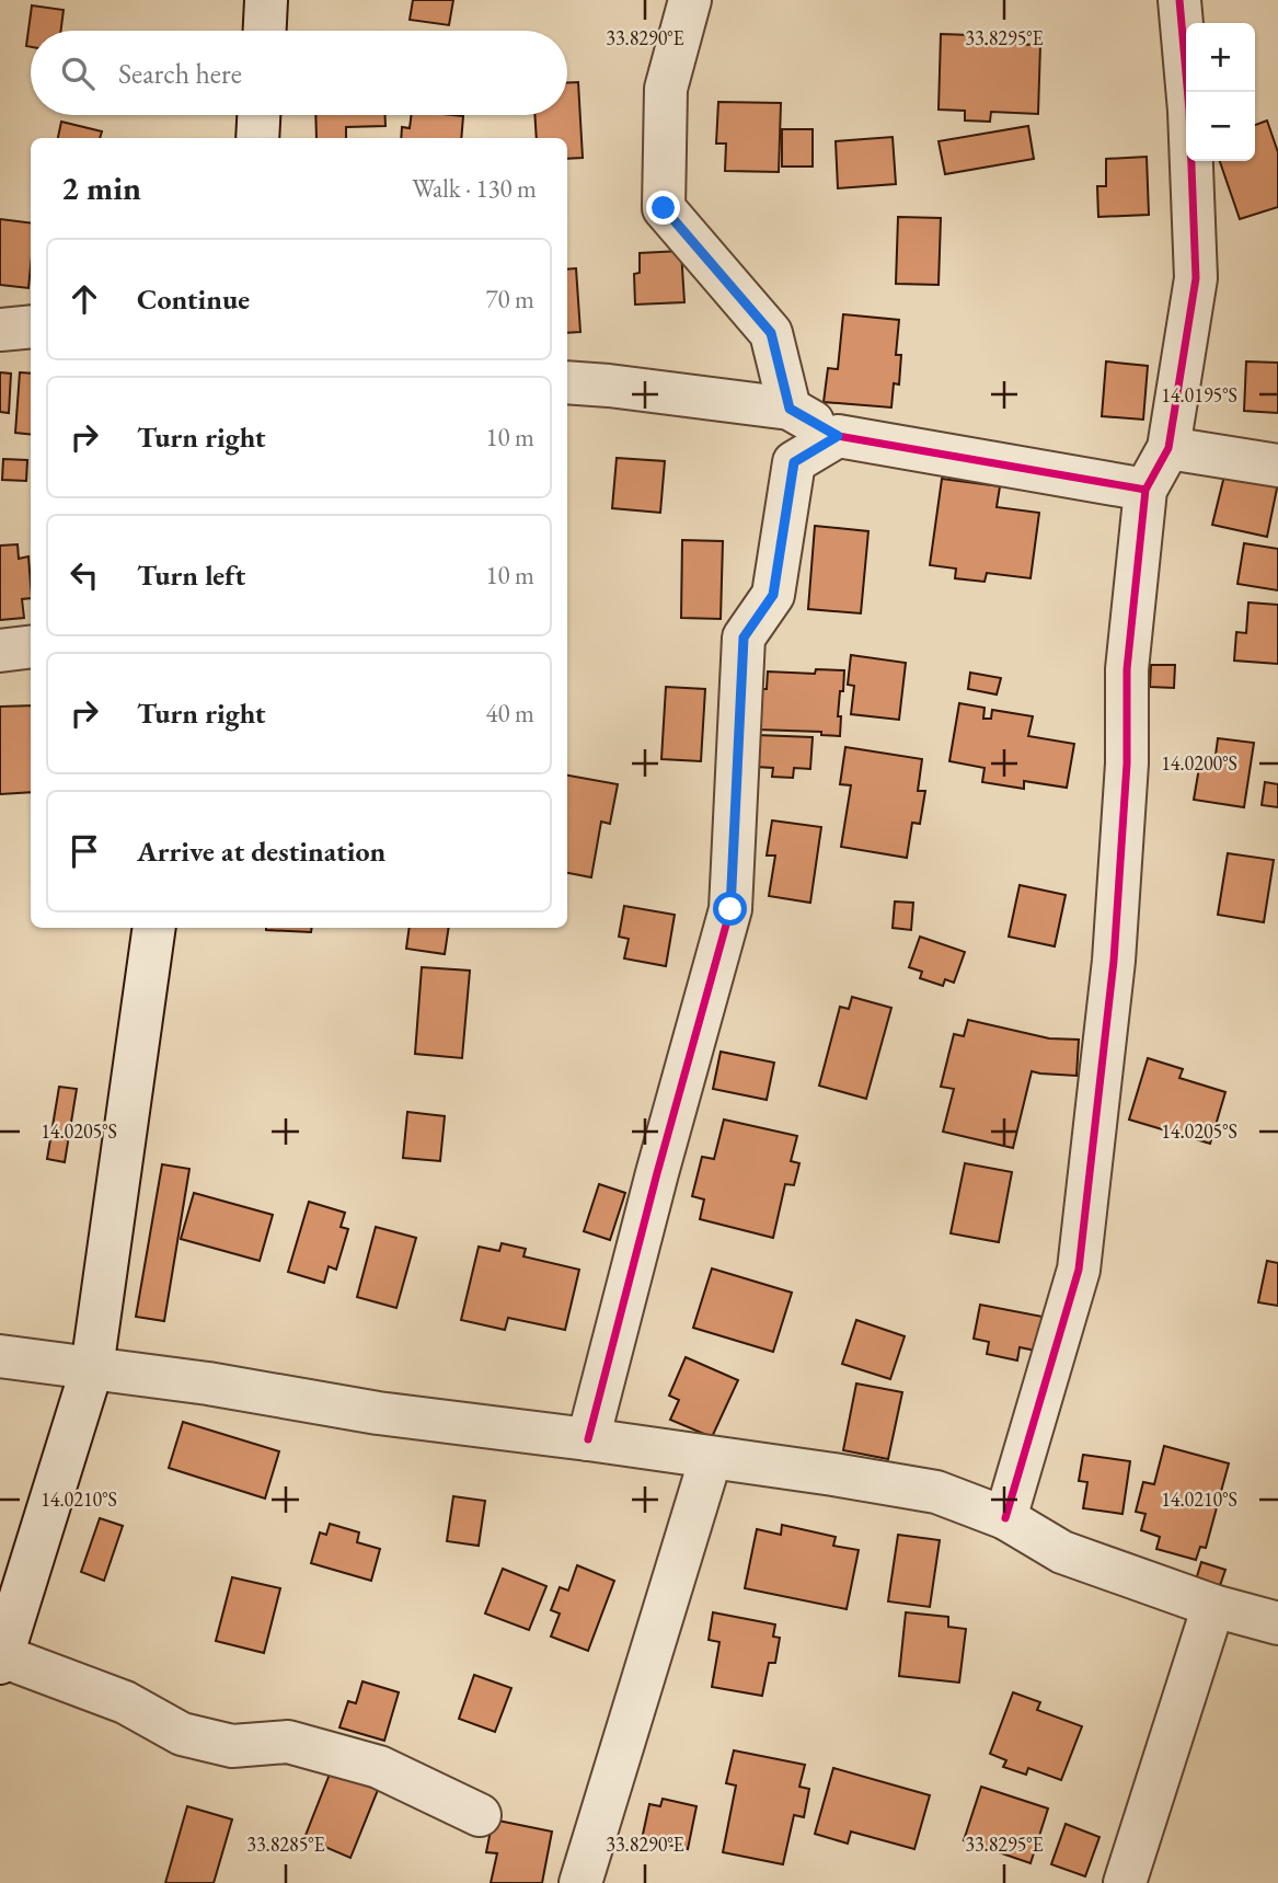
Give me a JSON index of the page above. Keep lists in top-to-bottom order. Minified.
{"page":{"map_buttons":["+","−"],"search":"Search here","heading":["2 min","Walk · 130 m"],"list":[["Continue","70 m"],["Turn right","10 m"],["Turn left","10 m"],["Turn right","40 m"],"Arrive at destination"]},"coordinates":["33.8290°E","33.8295°E","14.0195°S","14.0200°S","14.0205°S","14.0210°S","33.8285°E"]}
